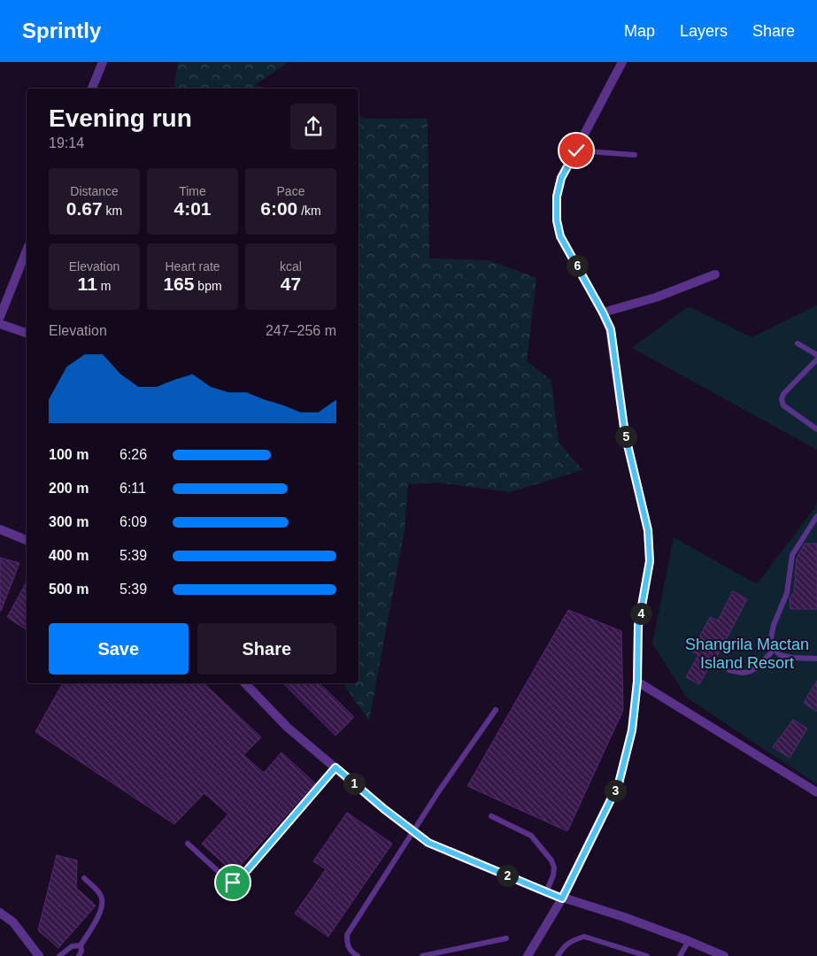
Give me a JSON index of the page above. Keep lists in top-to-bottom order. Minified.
{"parks":["Shangrila Mactan Island Resort"],"page":{"header":"Sprintly","nav":["Map","Layers","Share"],"heading":["Evening run","19:14"],"stats":[["Distance","0.67 km"],["Time","4:01"],["Pace","6:00 /km"],["Elevation","11 m"],["Heart rate","165 bpm"],["kcal","47"]],"pins":["6","5","4","1","3","2"],"chart":["Elevation","247–256 m"],"list":[{"name":"100 m","note":"6:26"},{"name":"200 m","note":"6:11"},{"name":"300 m","note":"6:09"},{"name":"400 m","note":"5:39"},{"name":"500 m","note":"5:39"}],"buttons":["Save","Share"]}}
